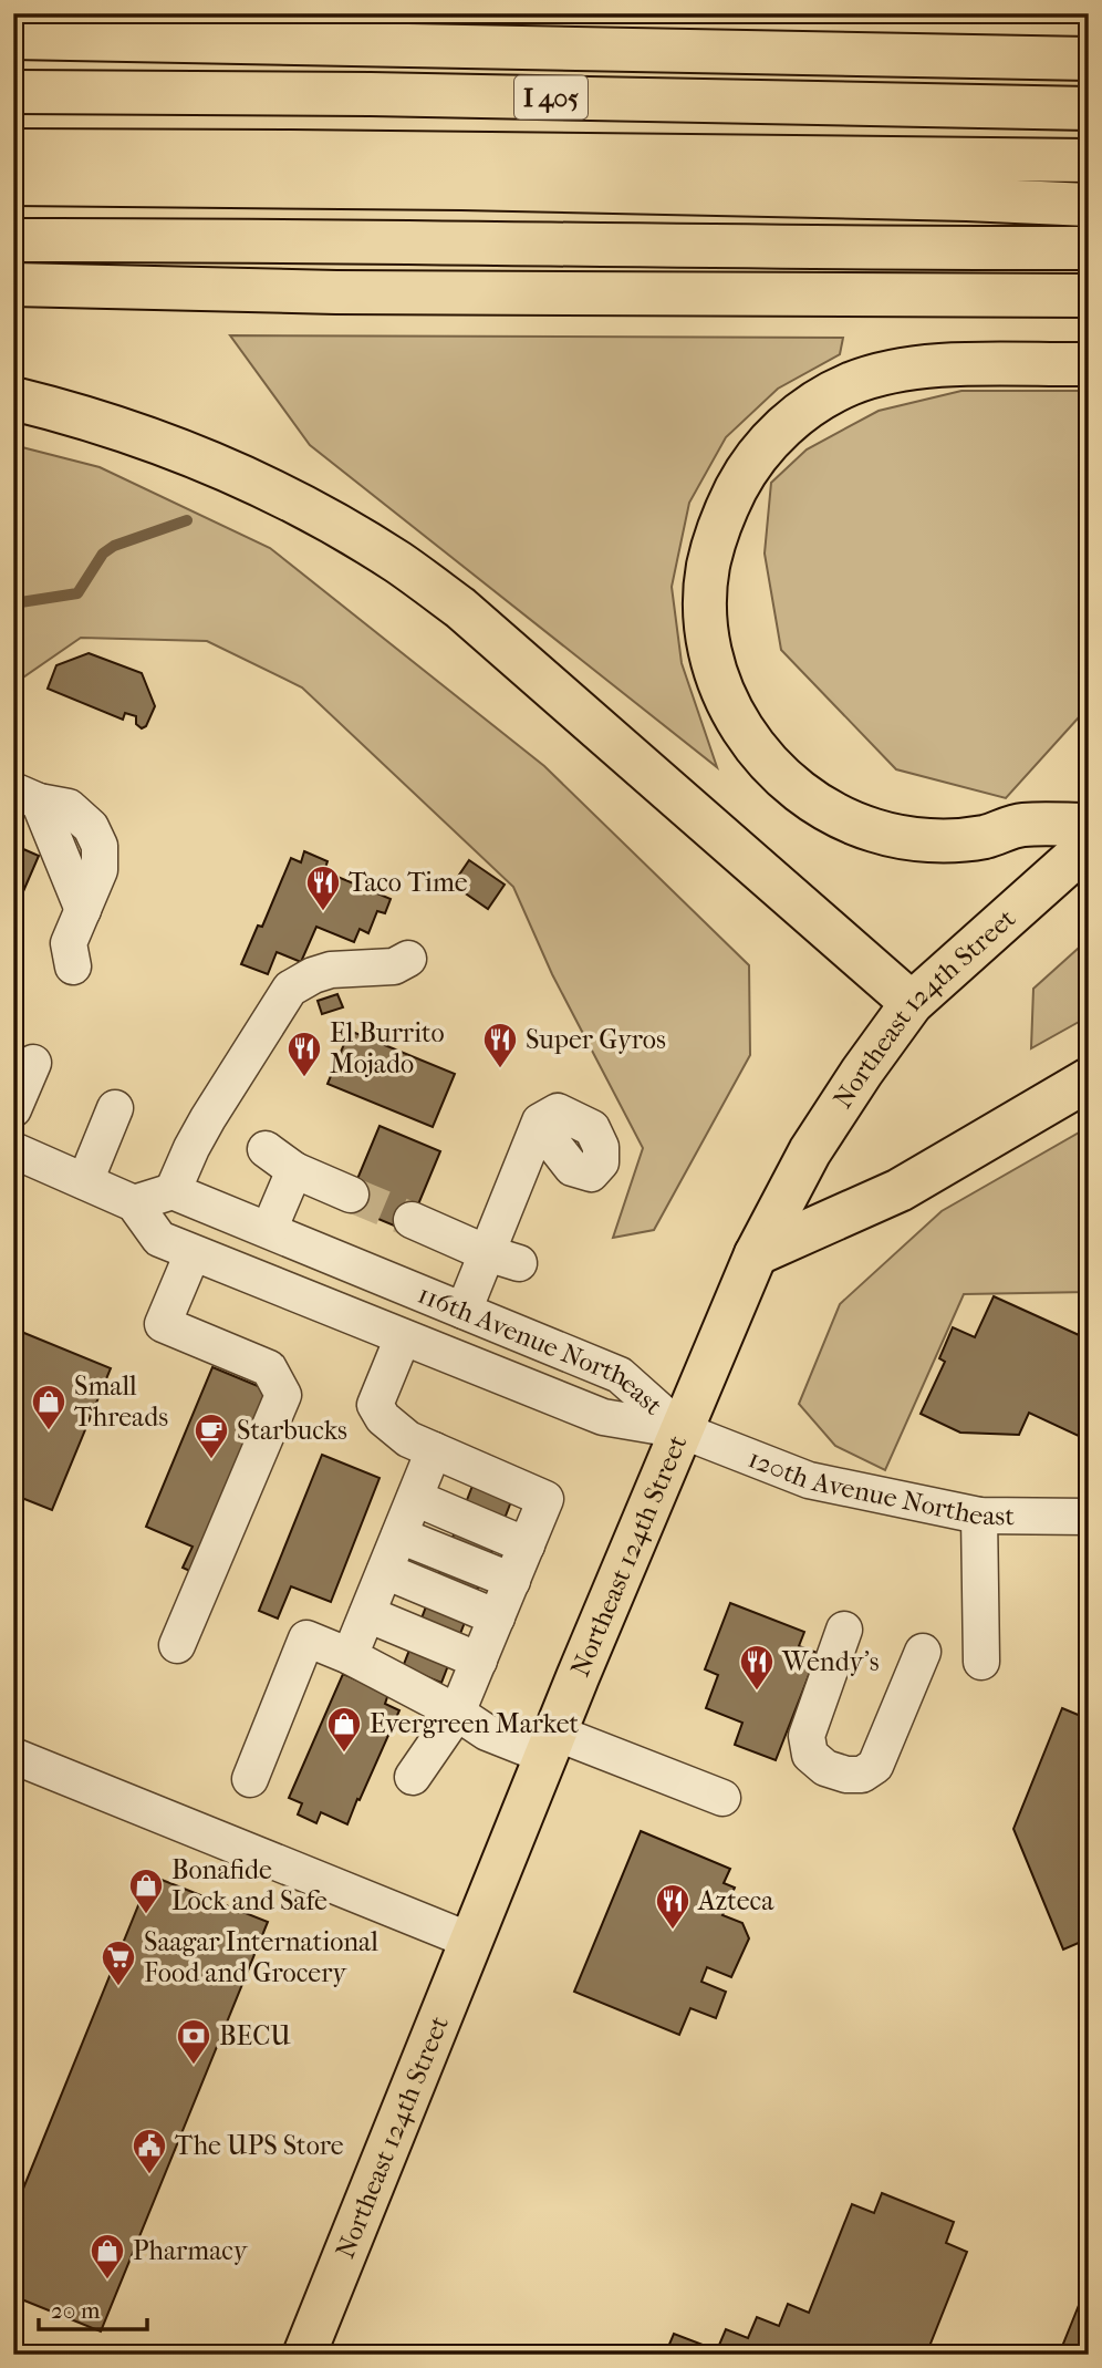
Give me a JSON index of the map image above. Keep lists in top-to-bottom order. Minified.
{"streets":{"main road":["I 405","Northeast 124th Street"],"street":["116th Avenue Northeast","120th Avenue Northeast"]},"crossings":[["Northeast 124th Street","116th Avenue Northeast"],["Northeast 124th Street","120th Avenue Northeast"],["116th Avenue Northeast","120th Avenue Northeast"]],"places":{"restaurant":["Taco Time","Super Gyros","El Burrito Mojado","Wendy's","Azteca"],"shop":["Small Threads","Evergreen Market","Bonafide Lock and Safe","Pharmacy"],"cafe":["Starbucks"],"supermarket":["Saagar International Food and Grocery"],"bank":["BECU"],"public building":["The UPS Store"]},"scale_bar":"20 m"}
